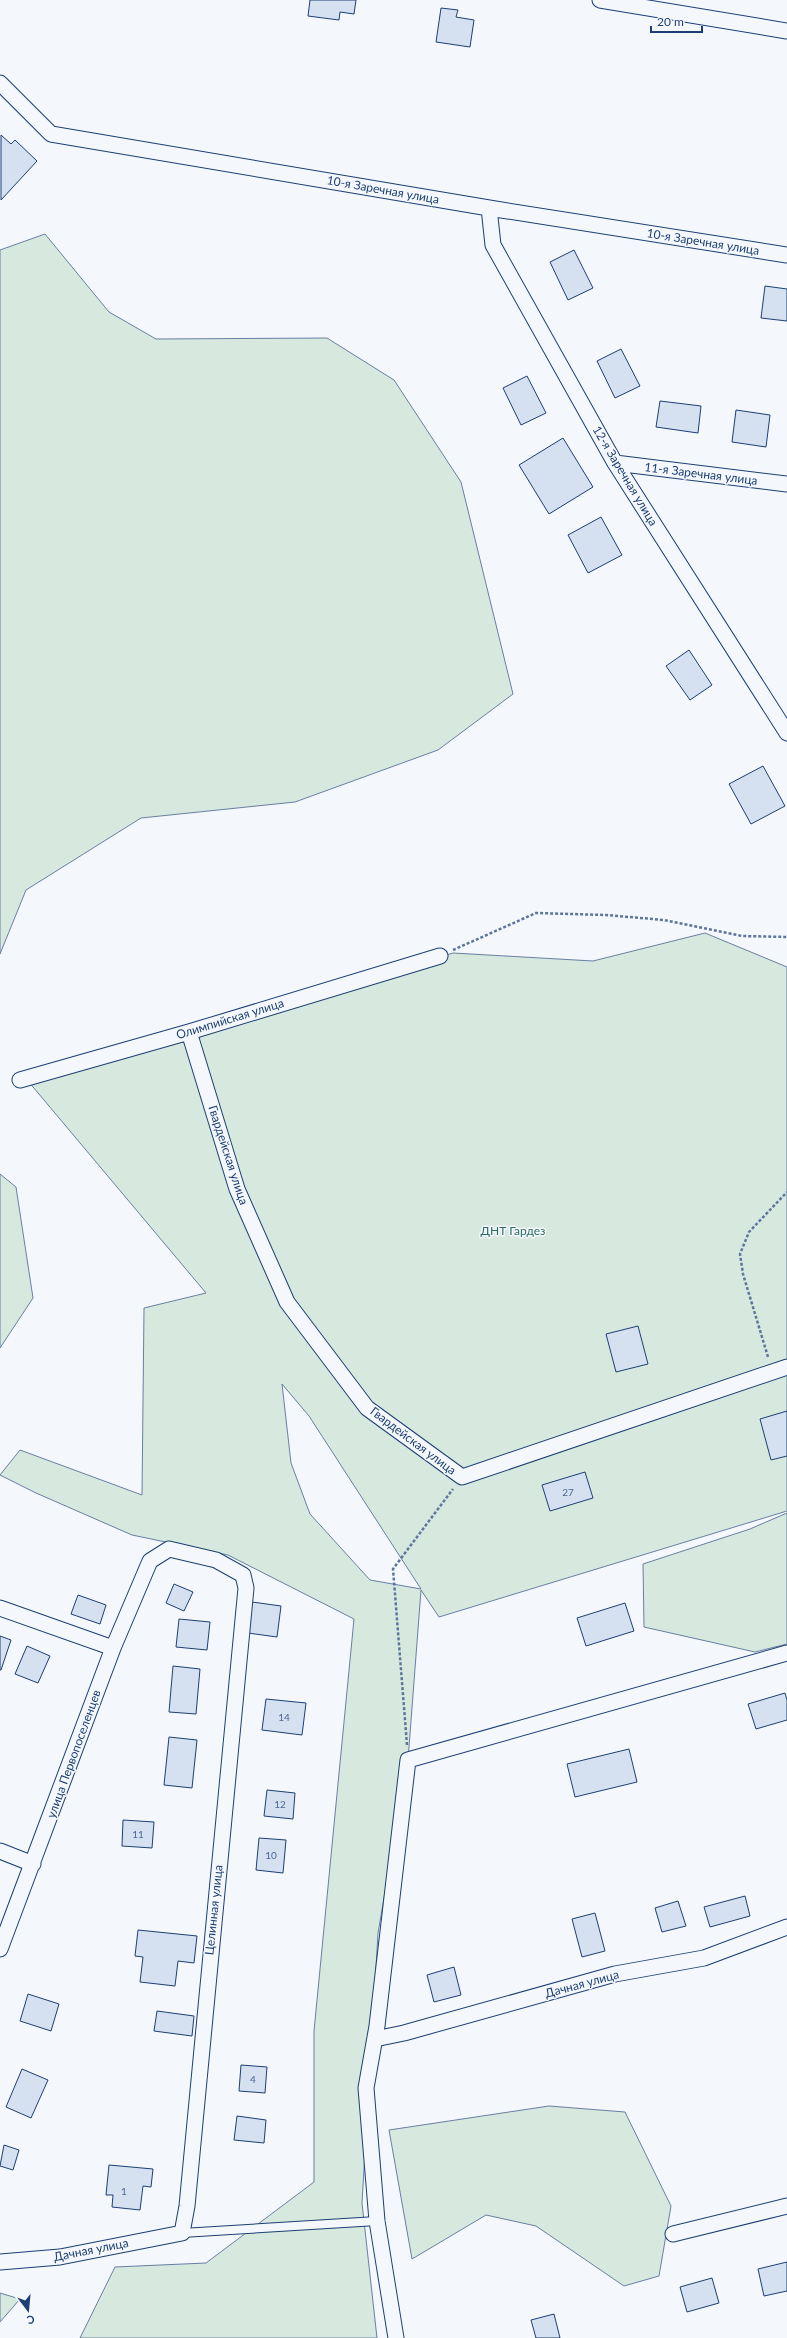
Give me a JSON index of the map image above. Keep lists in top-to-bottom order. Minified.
{"streets":{"street":["10-я Заречная улица","11-я Заречная улица","12-я Заречная улица","Олимпийская улица","Гвардейская улица","улица Первопоселенцев","Целинная улица","Дачная улица"]},"crossings":[["10-я Заречная улица","12-я Заречная улица"],["11-я Заречная улица","12-я Заречная улица"],["Олимпийская улица","Гвардейская улица"],["улица Первопоселенцев","Целинная улица"],["Целинная улица","Дачная улица"]],"parks":["ДНТ Гардез"],"house_numbers":["27","14","12","11","10","4","1"],"scale_bar":"20 m","north":"bottom"}
